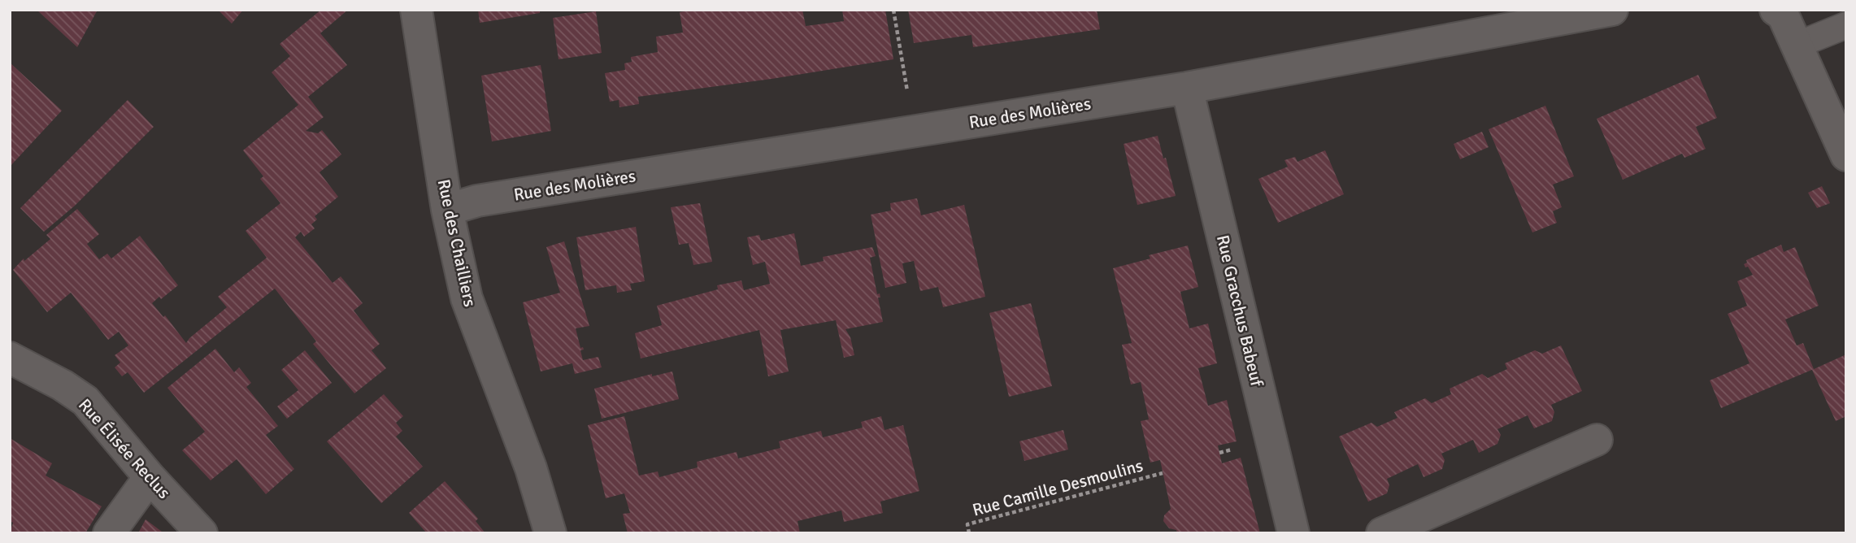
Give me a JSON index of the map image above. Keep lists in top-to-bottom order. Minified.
{"streets":{"street":["Rue des Molières","Rue des Chailliers","Rue Gracchus Babeuf","Rue Élisée Reclus"],"path":["Rue Camille Desmoulins"]},"crossings":[["Rue des Molières","Rue des Chailliers"],["Rue des Molières","Rue Gracchus Babeuf"]]}
